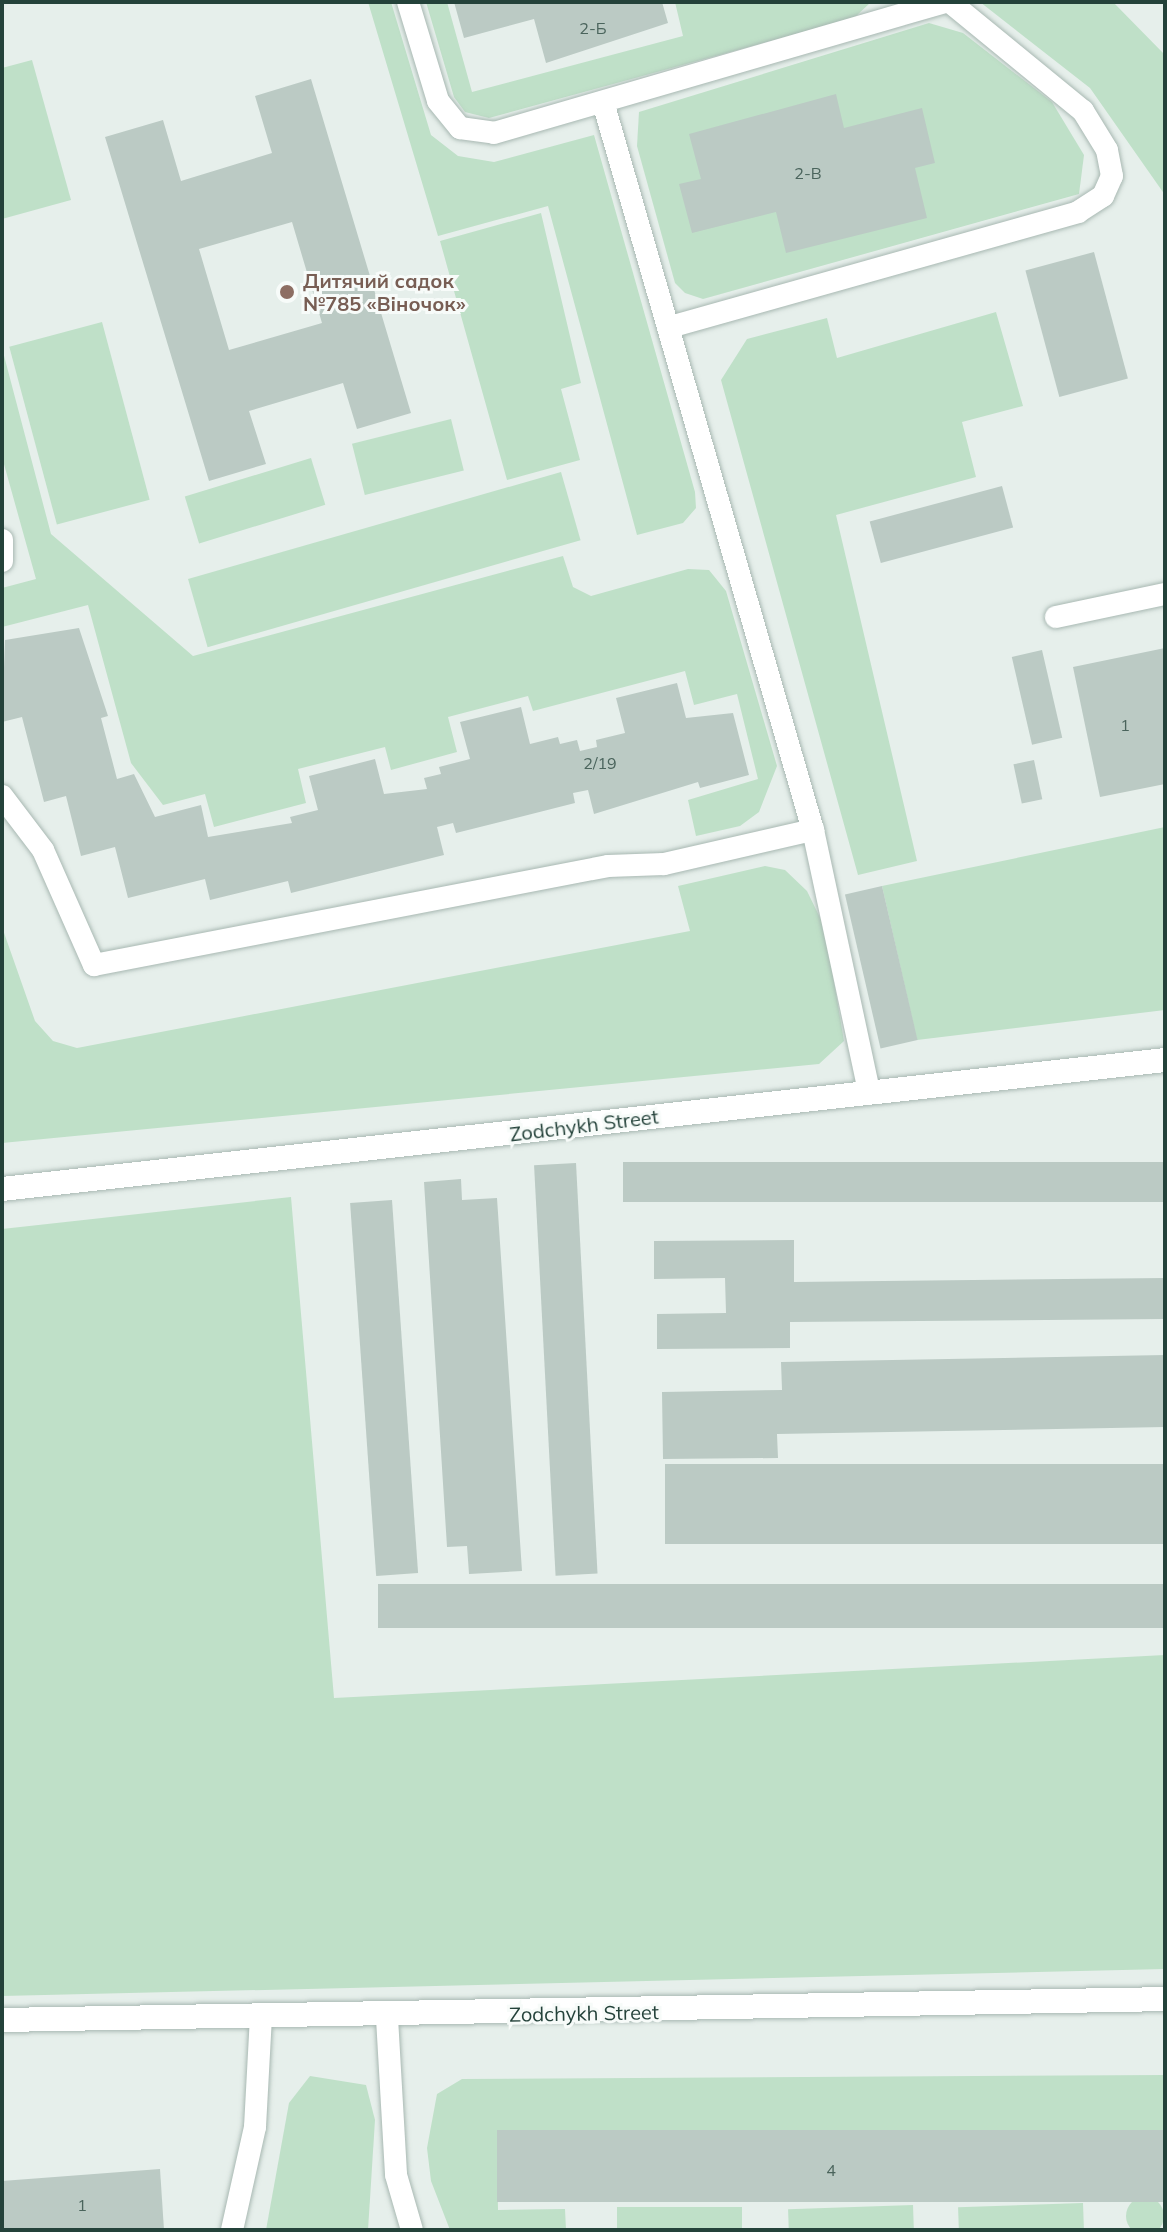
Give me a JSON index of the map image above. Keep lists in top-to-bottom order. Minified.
{"streets":{"main road":["Zodchykh Street"]},"places":["Дитячий садок №785 «Віночок»"],"house_numbers":["2-Б","2-В","1","2/19","4","1"]}
